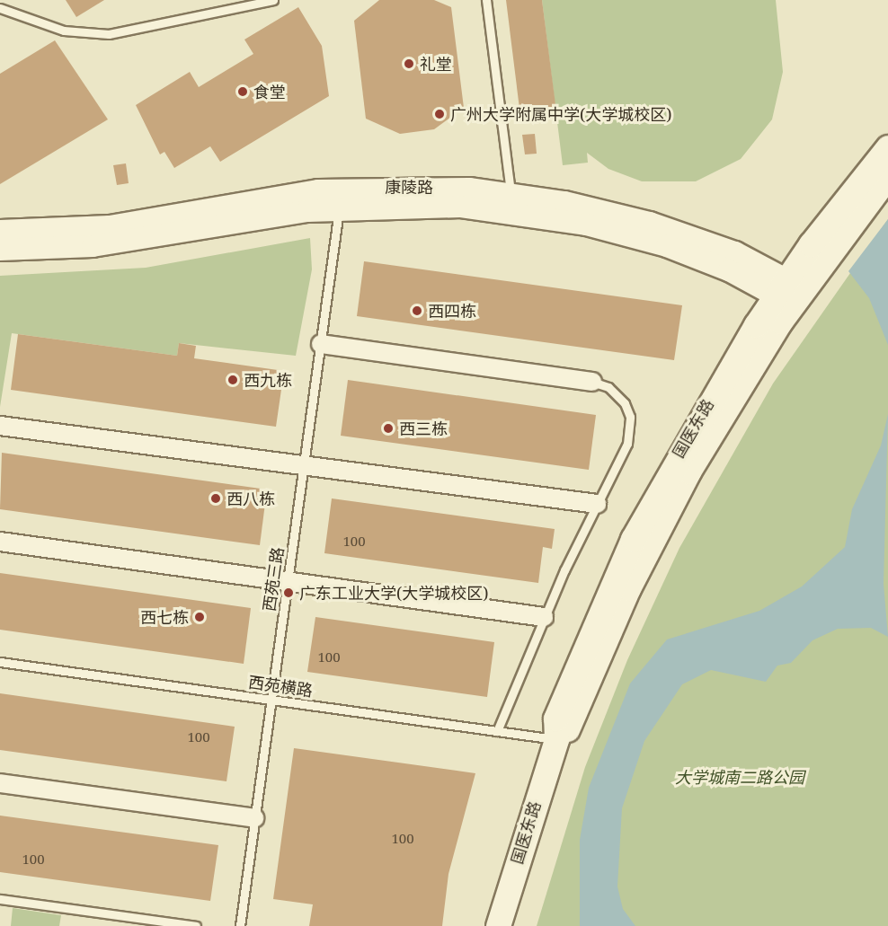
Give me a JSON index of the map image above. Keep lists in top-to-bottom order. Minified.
{"streets":{"main road":["国医东路"],"street":["康陵路"],"lane":["西苑三路","西苑横路"]},"crossings":[["康陵路","国医东路"],["康陵路","西苑三路"],["国医东路","西苑横路"],["西苑三路","西苑横路"]],"parks":["大学城南二路公园"],"places":["礼堂","食堂","广州大学附属中学(大学城校区)","西四栋","西九栋","西三栋","西八栋","广东工业大学(大学城校区)","西七栋"],"house_numbers":["100","100","100","100","100"]}
